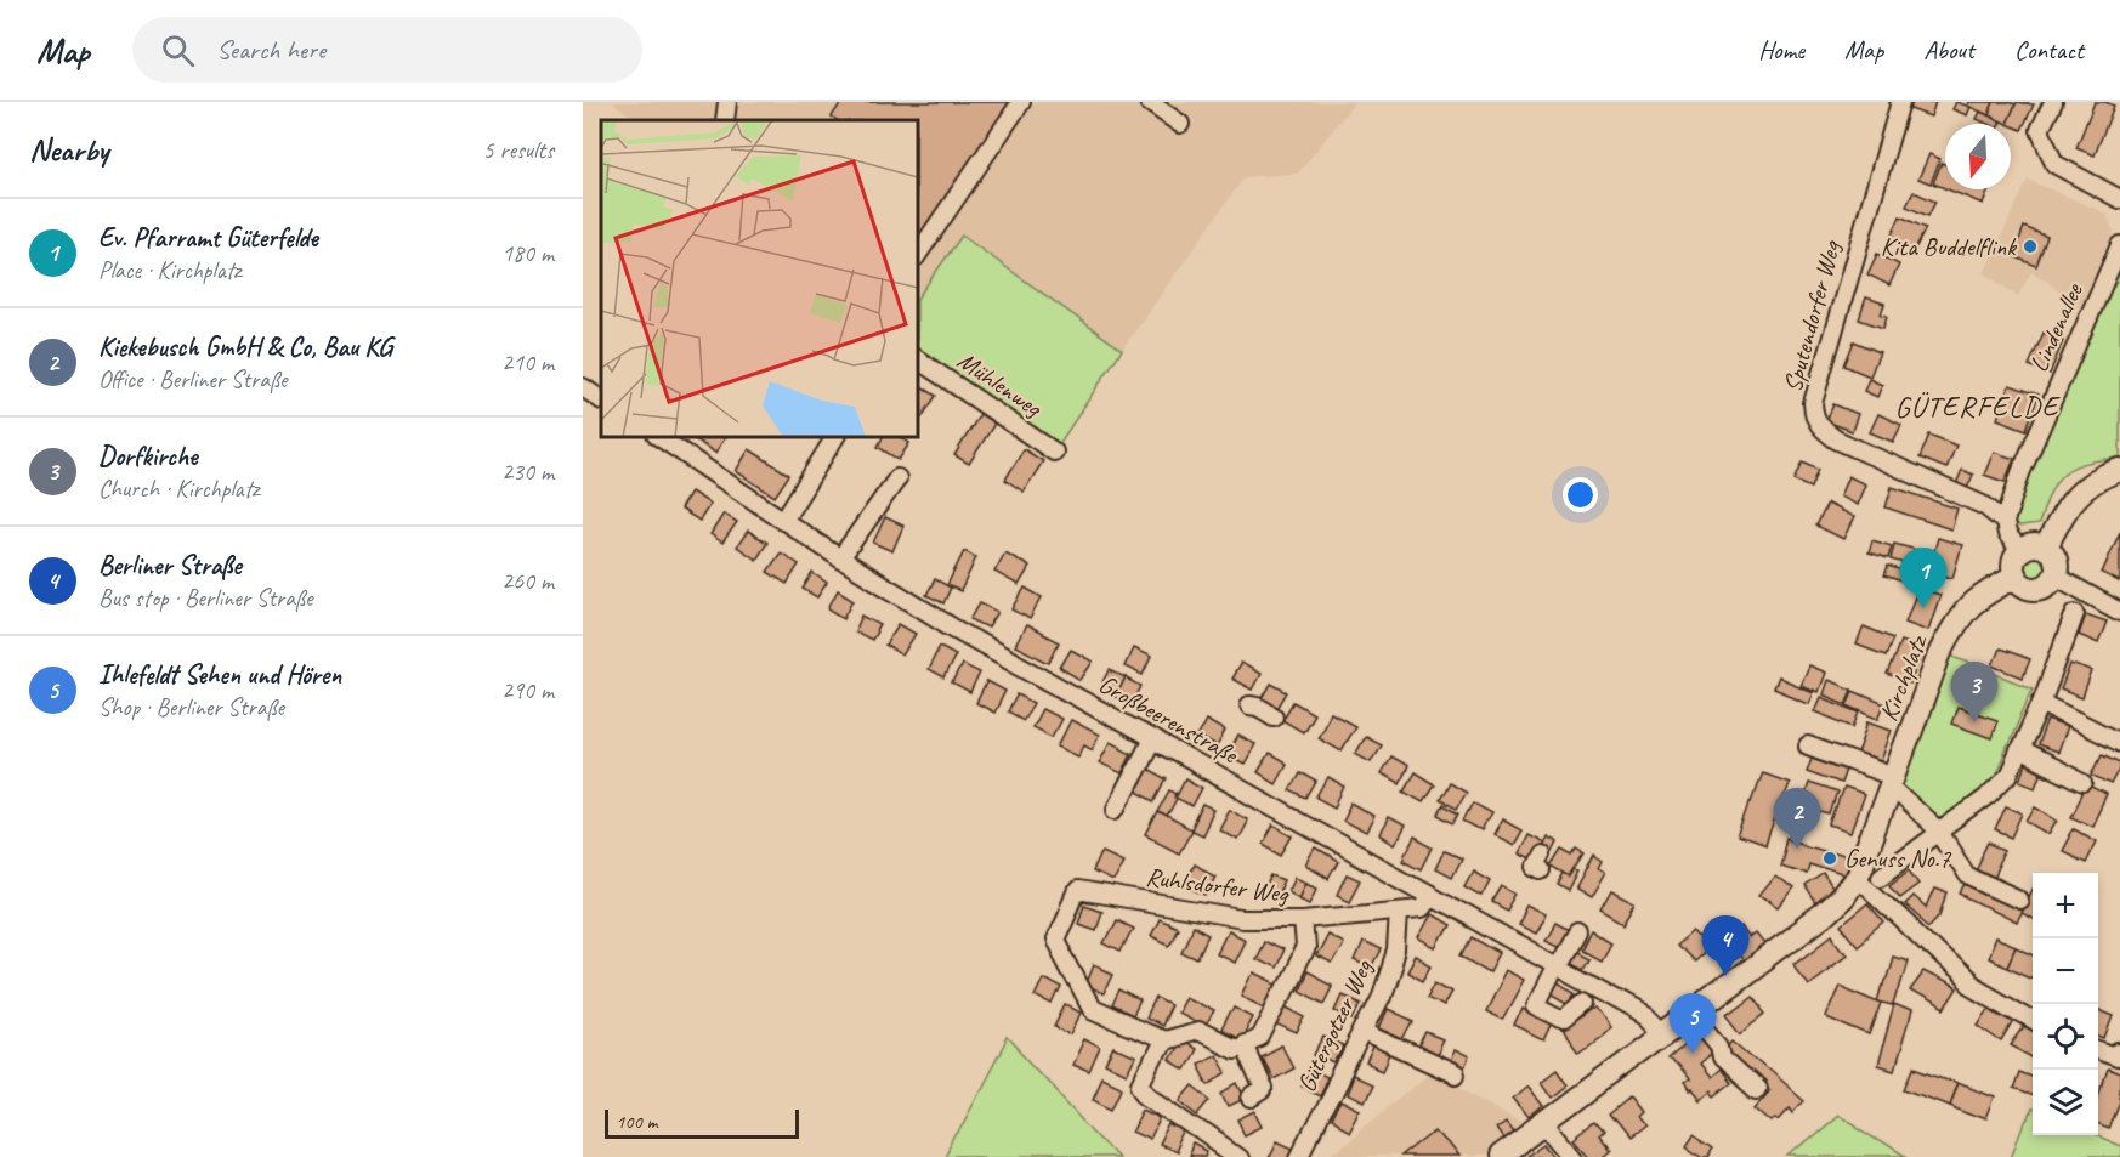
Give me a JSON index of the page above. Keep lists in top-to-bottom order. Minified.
{"streets":{"main road":["Kirchplatz"],"street":["Sputendorfer Weg","Lindenallee","Mühlenweg","Großbeerenstraße","Ruhlsdorfer Weg","Gütergotzer Weg"]},"crossings":[["Sputendorfer Weg","Lindenallee"],["Kirchplatz","Großbeerenstraße"],["Großbeerenstraße","Ruhlsdorfer Weg"],["Ruhlsdorfer Weg","Gütergotzer Weg"]],"districts":["GÜTERFELDE"],"places":["Kita Buddelflink","Genuss No.7"],"scale_bar":"100 m","north":"bottom","page":{"header":"Map","search":"Search here","nav":["Home","Map","About","Contact"],"heading":["Nearby","5 results"],"list":[{"mark":"1","name":"Ev. Pfarramt Güterfelde","note":"Place · Kirchplatz","value":"180 m"},{"mark":"2","name":"Kiekebusch GmbH & Co, Bau KG","note":"Office · Berliner Straße","value":"210 m"},{"mark":"3","name":"Dorfkirche","note":"Church · Kirchplatz","value":"230 m"},{"mark":"4","name":"Berliner Straße","note":"Bus stop · Berliner Straße","value":"260 m"},{"mark":"5","name":"Ihlefeldt Sehen und Hören","note":"Shop · Berliner Straße","value":"290 m"}],"pins":["1","3","2","4","5"],"map_buttons":["+","−"],"scale":"100 m"}}
